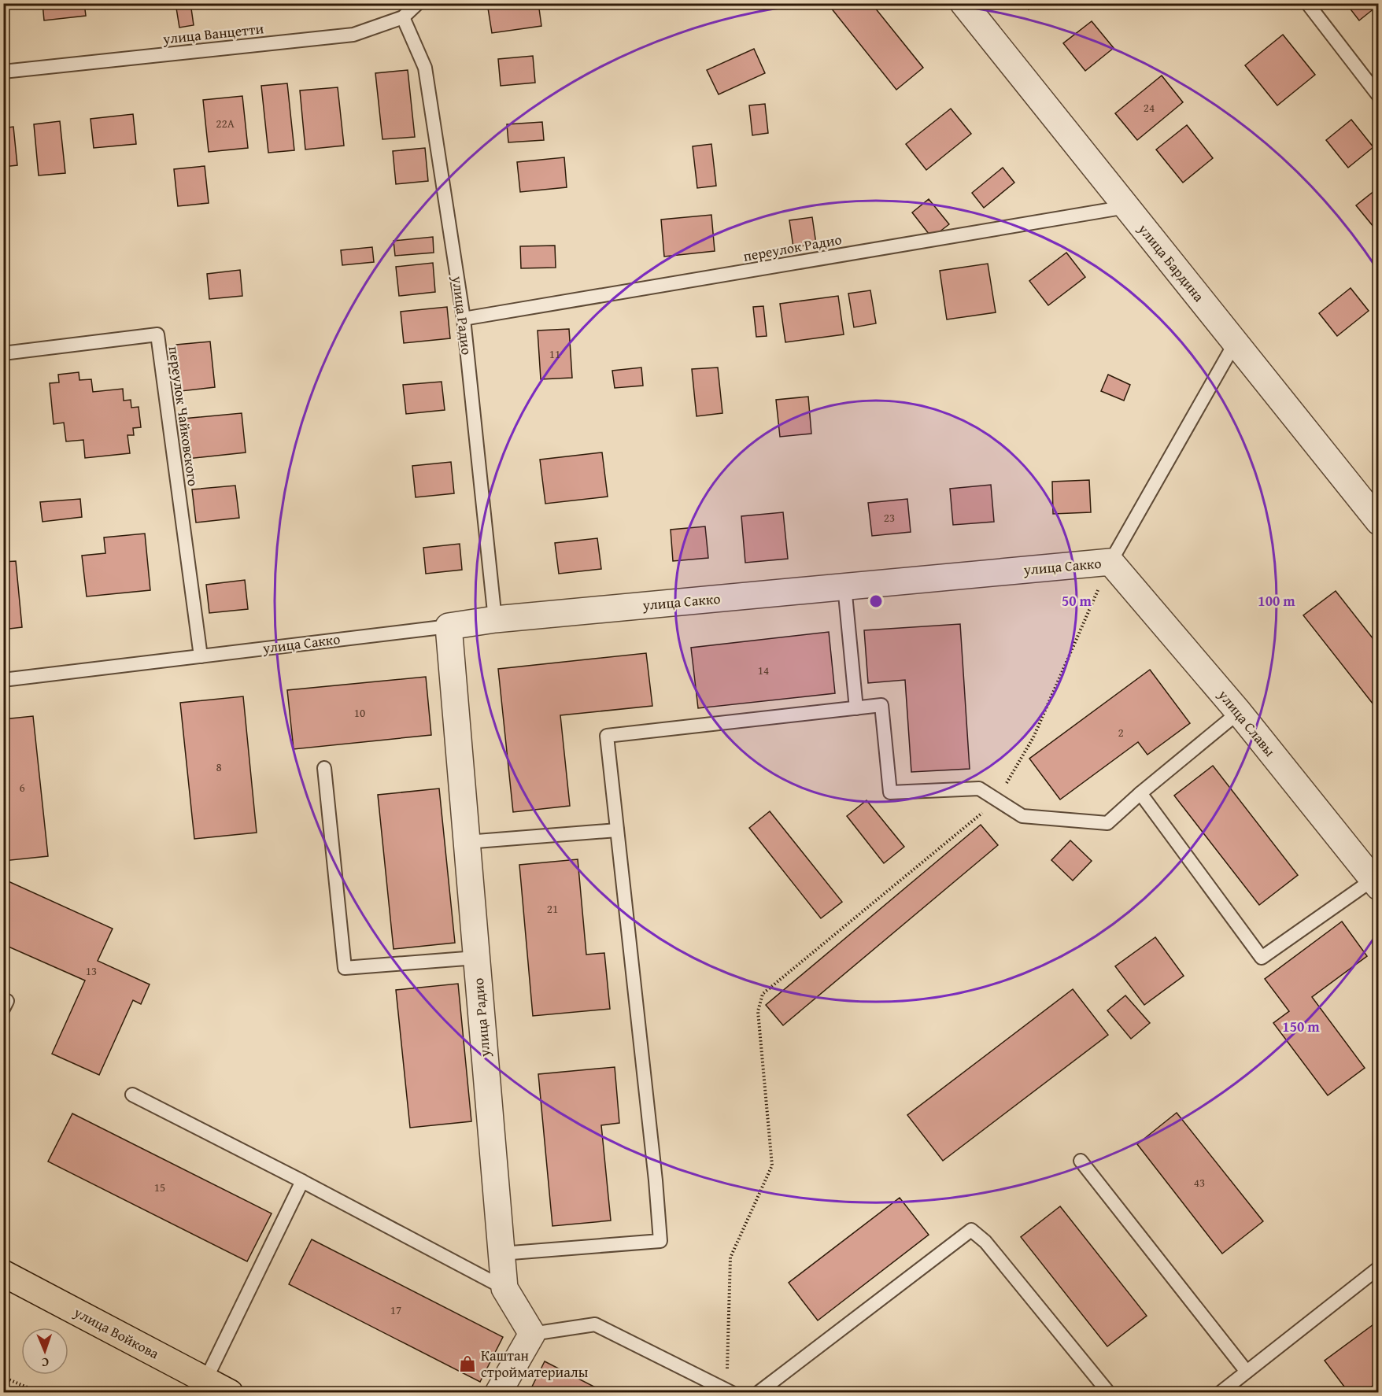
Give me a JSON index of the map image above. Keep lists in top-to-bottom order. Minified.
{"streets":{"main road":["улица Войкова"],"street":["улица Бардина","улица Радио","улица Сакко","улица Славы"],"lane":["улица Ванцетти","переулок Радио","переулок Чайковского"]},"crossings":[["улица Ванцетти","улица Радио"],["переулок Радио","улица Бардина"],["переулок Радио","улица Радио"],["улица Бардина","улица Сакко"],["улица Радио","улица Сакко"],["переулок Чайковского","улица Сакко"],["улица Сакко","улица Славы"]],"places":{"shop":["Каштан стройматериалы"]},"house_numbers":["24","22А","11","23","14","10","2","8","6","21","13","43","15","17"],"north":"bottom","rings":["50 m","100 m","150 m"]}
